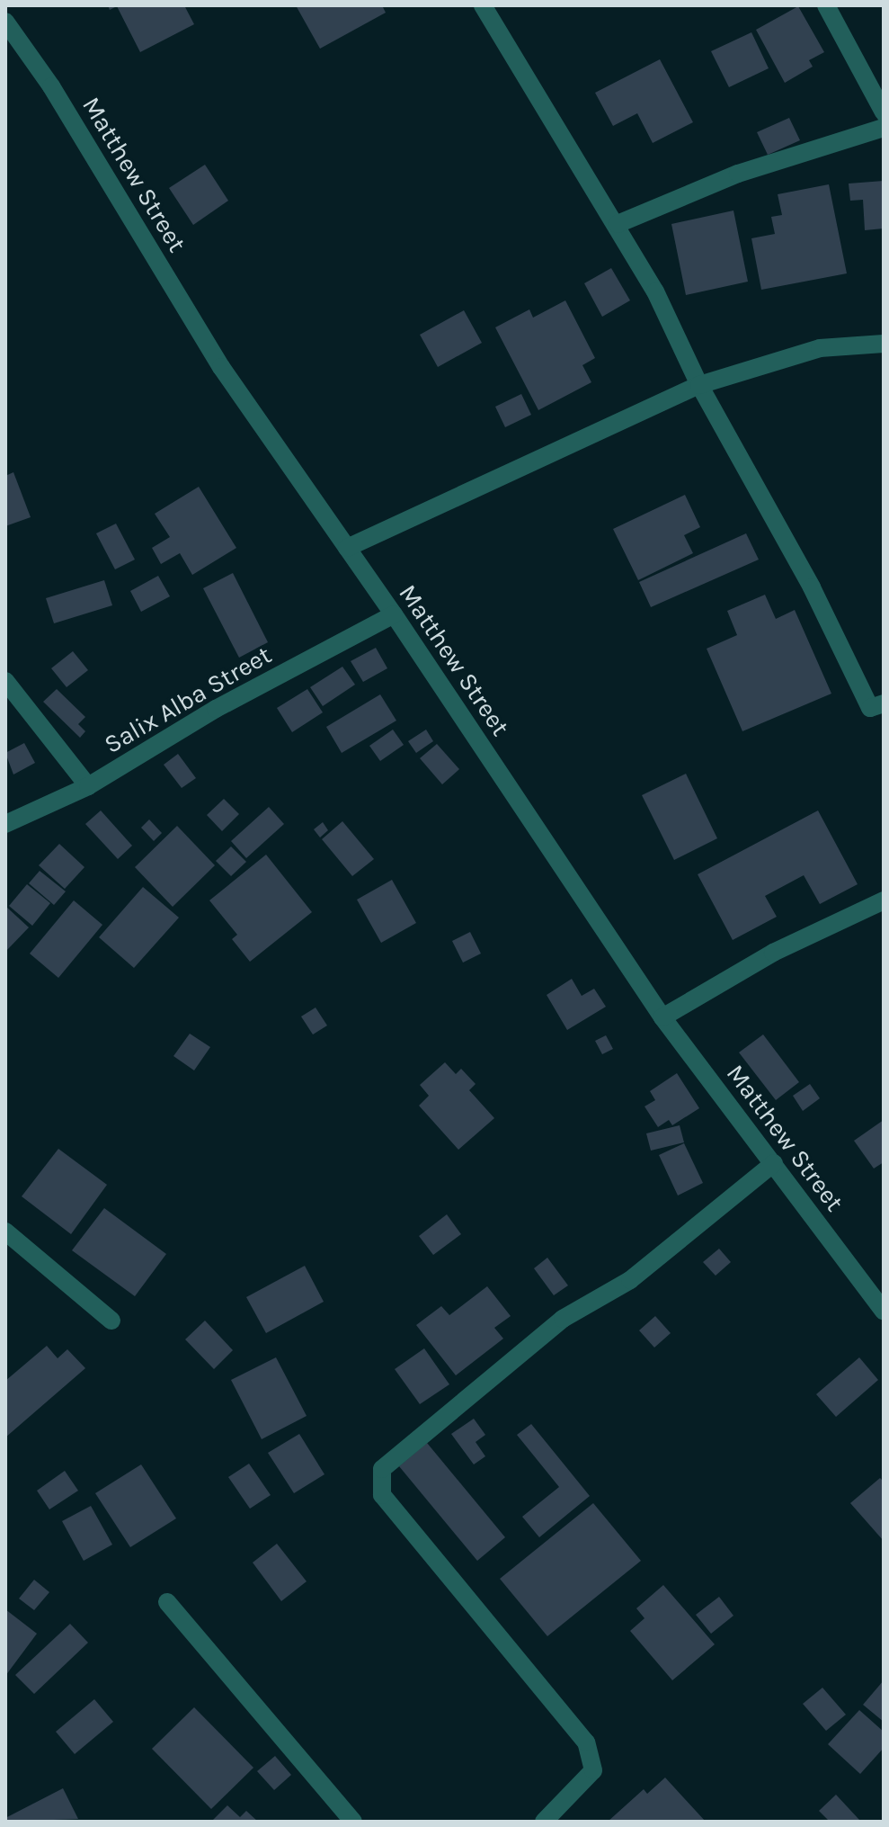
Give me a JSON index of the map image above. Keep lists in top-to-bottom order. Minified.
{"streets":{"street":["Matthew Street","Salix Alba Street"]},"crossings":[["Matthew Street","Salix Alba Street"]]}
